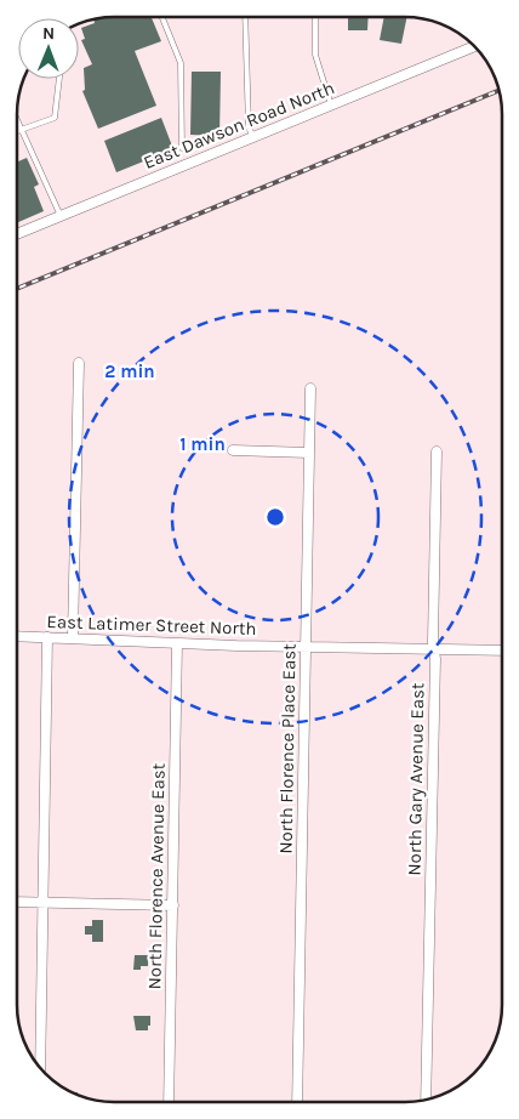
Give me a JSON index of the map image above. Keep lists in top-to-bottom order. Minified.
{"streets":{"street":["East Dawson Road North","East Latimer Street North","North Florence Place East","North Gary Avenue East","North Florence Avenue East"]},"crossings":[["East Latimer Street North","North Florence Place East"],["East Latimer Street North","North Gary Avenue East"],["East Latimer Street North","North Florence Avenue East"]],"north":"top","rings":["2 min","1 min"]}
